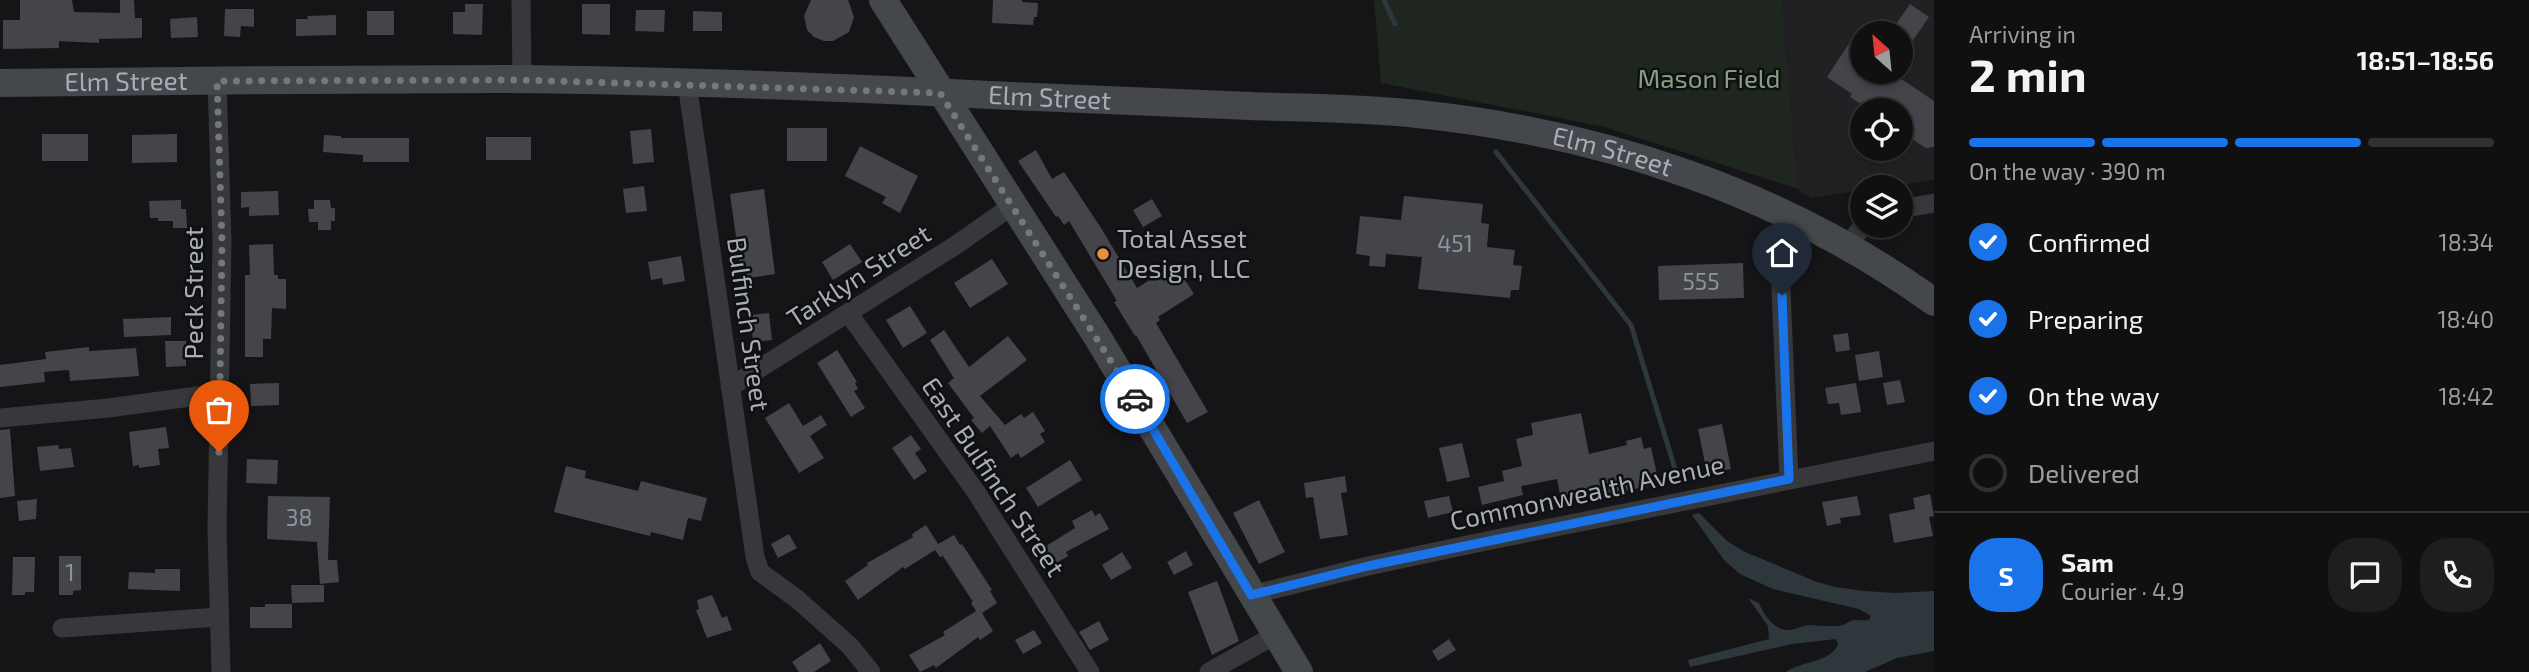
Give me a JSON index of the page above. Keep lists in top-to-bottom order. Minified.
{"streets":{"main road":["Elm Street"],"street":["Tarklyn Street","Peck Street","Bulfinch Street","East Bulfinch Street","Commonwealth Avenue"]},"crossings":[["Elm Street","Peck Street"],["Elm Street","Bulfinch Street"],["Tarklyn Street","Bulfinch Street"],["Tarklyn Street","East Bulfinch Street"]],"parks":["Mason Field"],"places":["Total Asset Design, LLC"],"house_numbers":["451","555","38","1"],"north":"top left","page":{"heading":["2 min","Arriving in","18:51–18:56"],"panel":["Sam","Courier · 4.9"],"bar":"On the way · 390 m","list":[["Confirmed","18:34"],["Preparing","18:40"],["On the way","18:42"],"Delivered"],"round":"S"}}
